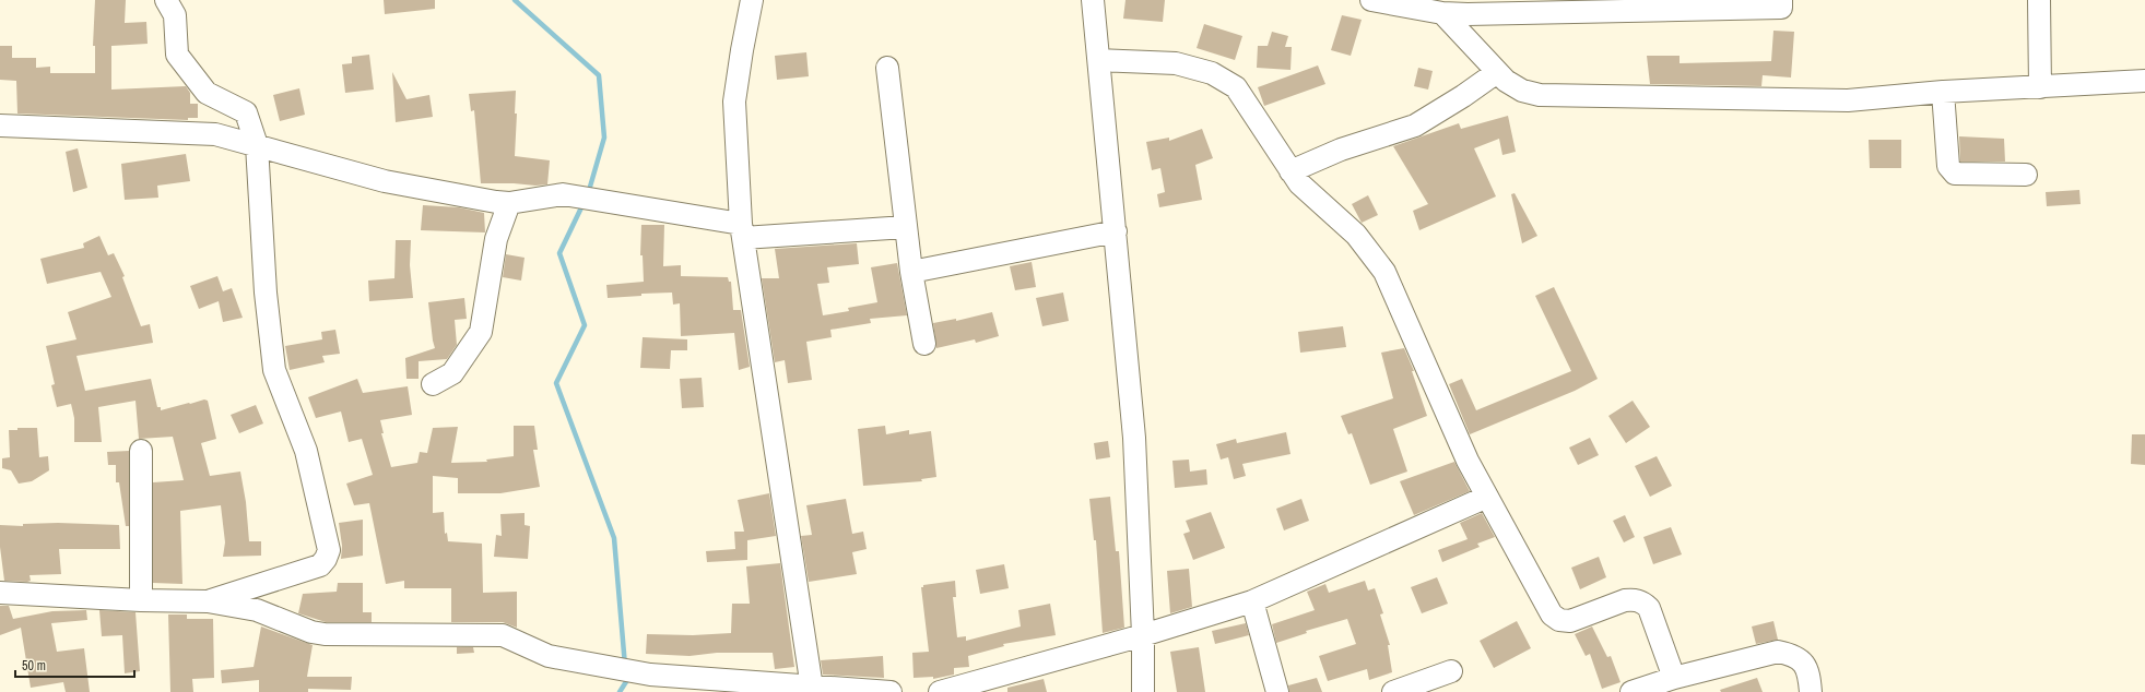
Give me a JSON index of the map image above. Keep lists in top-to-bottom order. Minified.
{"scale_bar":"50 m"}
